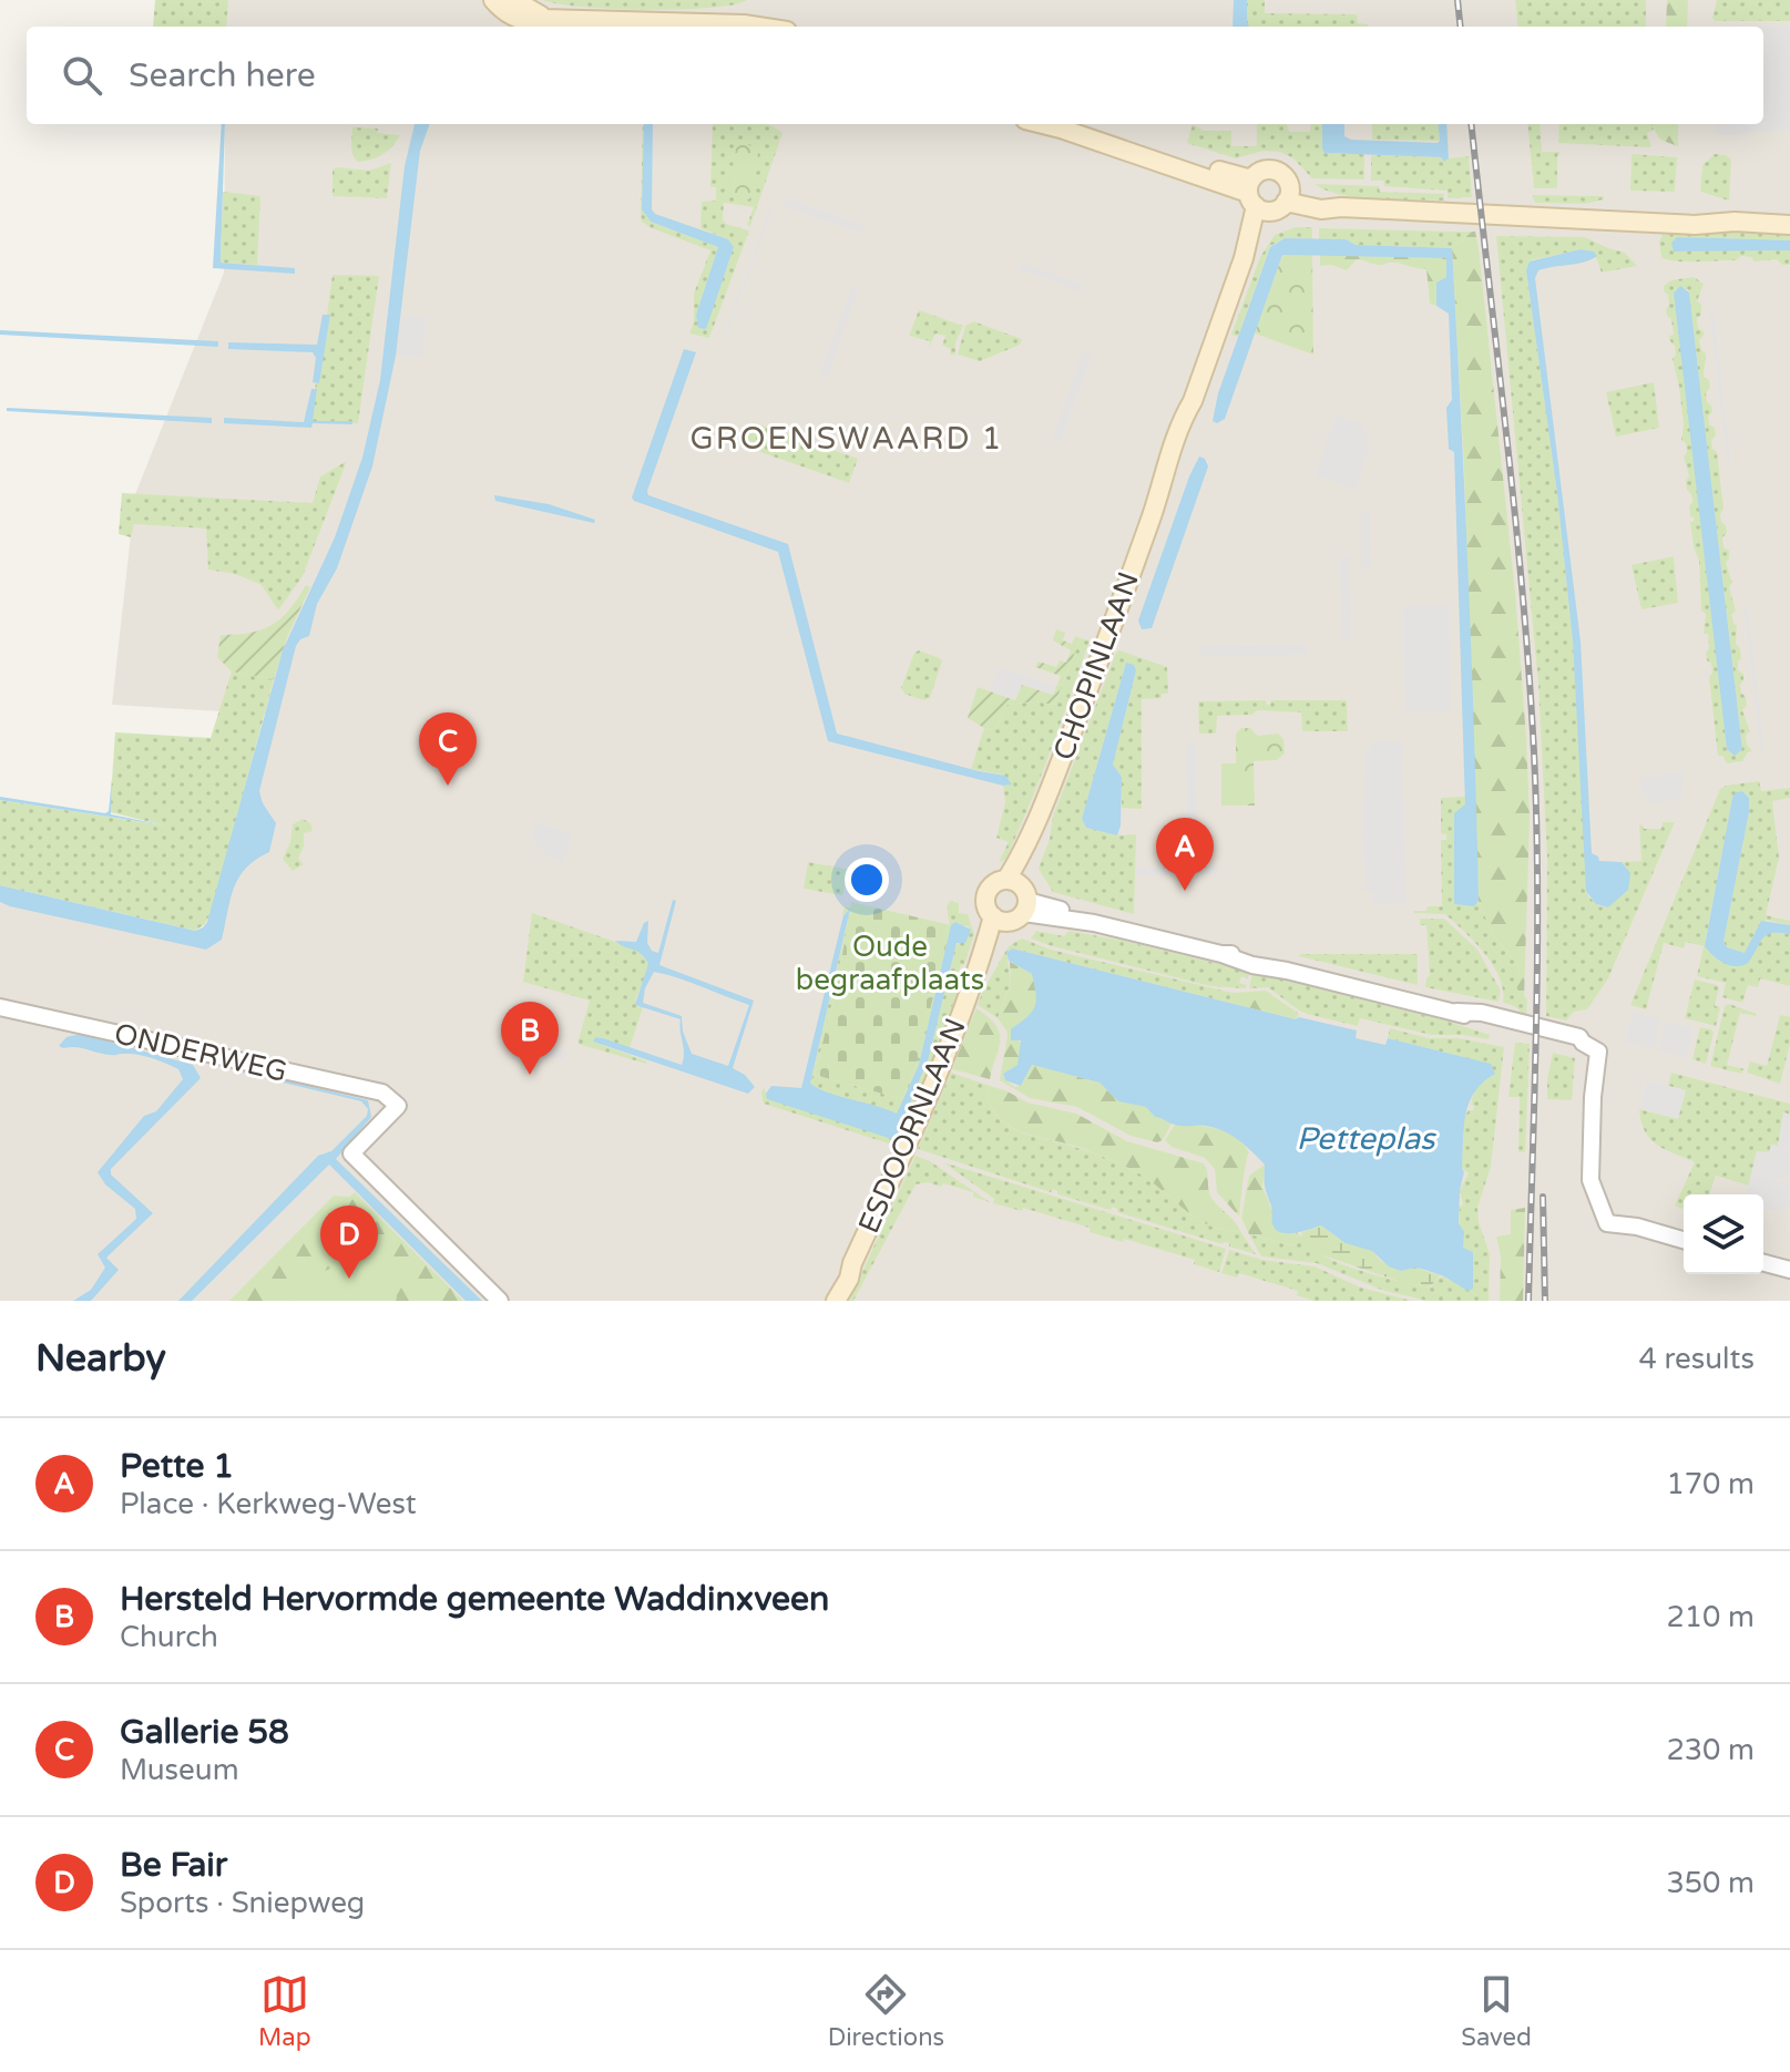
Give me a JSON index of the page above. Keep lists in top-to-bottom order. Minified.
{"streets":{"main road":["CHOPINLAAN","ESDOORNLAAN"],"street":["ONDERWEG"]},"crossings":[["CHOPINLAAN","ESDOORNLAAN"]],"districts":["GROENSWAARD 1"],"water":["Petteplas"],"parks":["Oude begraafplaats"],"page":{"search":"Search here","pins":["C","A","B","D"],"heading":["Nearby","4 results"],"list":[{"mark":"A","name":"Pette 1","note":"Place · Kerkweg-West","value":"170 m"},{"mark":"B","name":"Hersteld Hervormde gemeente Waddinxveen","note":"Church","value":"210 m"},{"mark":"C","name":"Gallerie 58","note":"Museum","value":"230 m"},{"mark":"D","name":"Be Fair","note":"Sports · Sniepweg","value":"350 m"}],"nav":["Map","Directions","Saved"]}}
